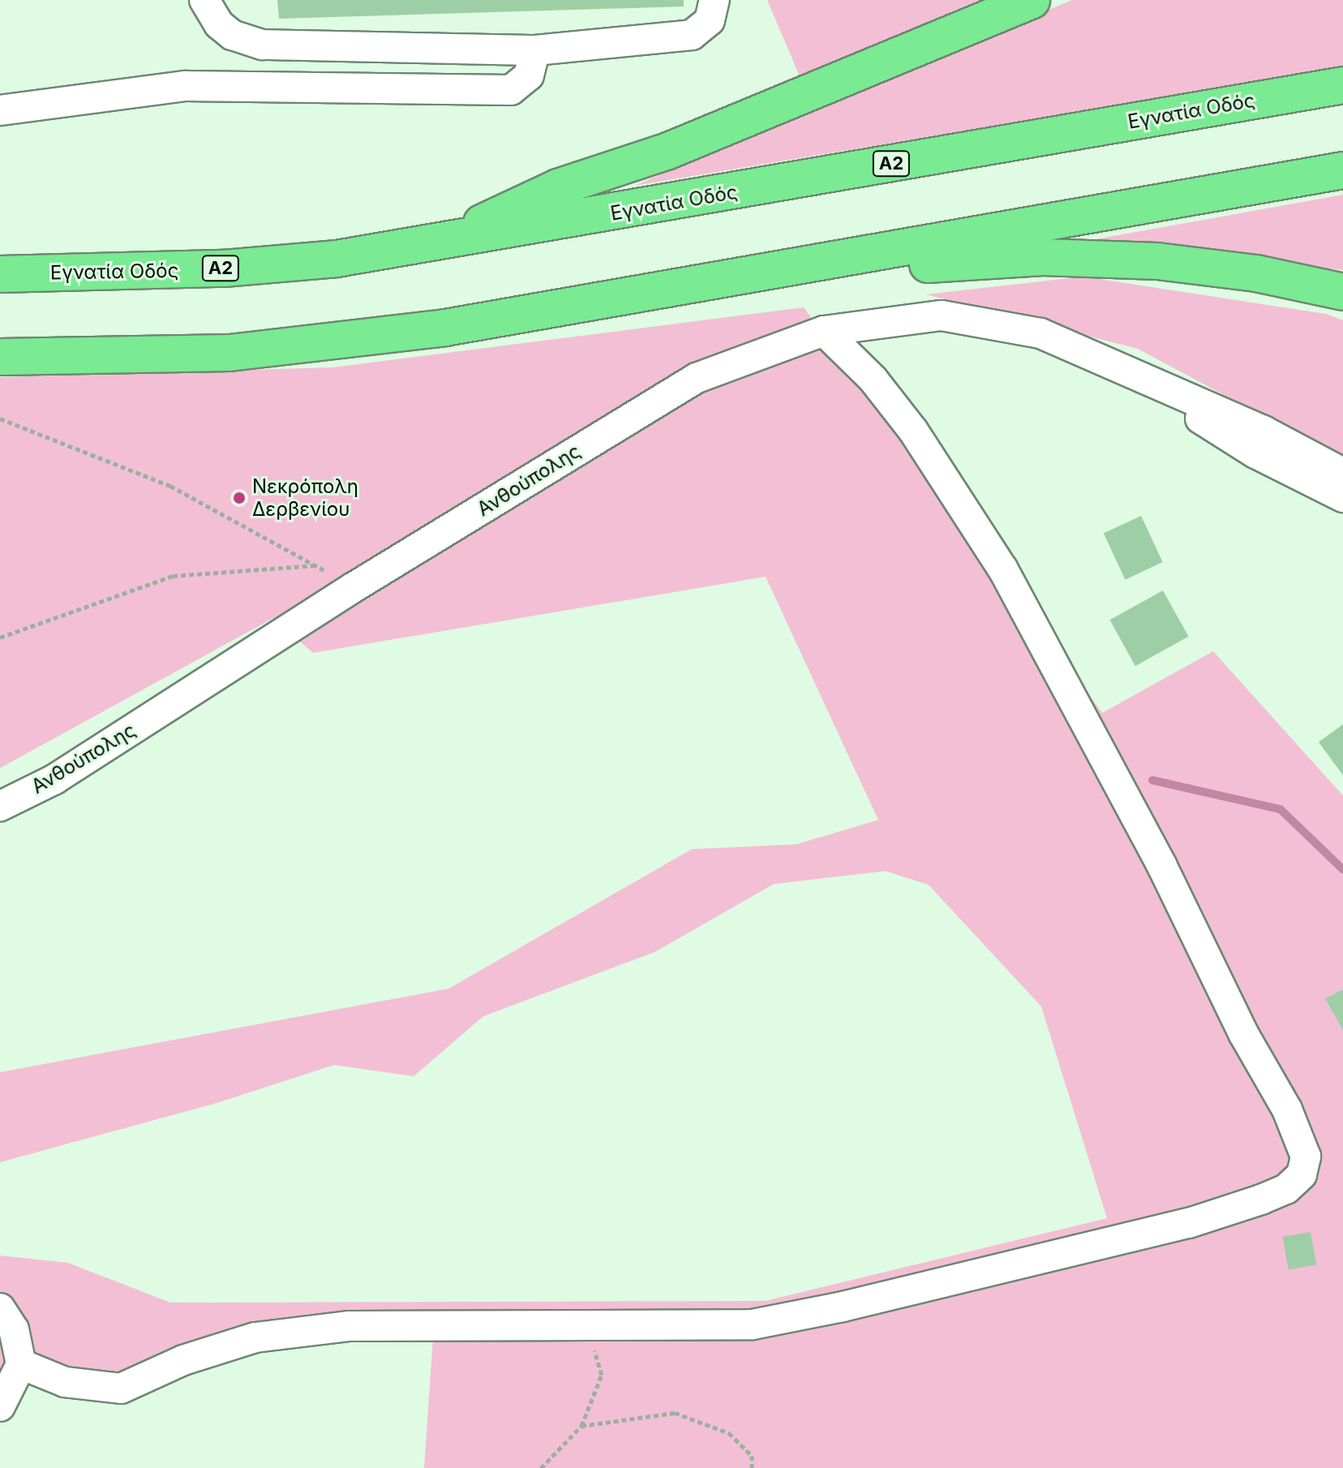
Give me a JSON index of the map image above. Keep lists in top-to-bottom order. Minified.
{"streets":{"highway":["Εγνατία Οδός","Α2"],"street":["Ανθούπολης"]},"places":["Νεκρόπολη Δερβενίου"]}
